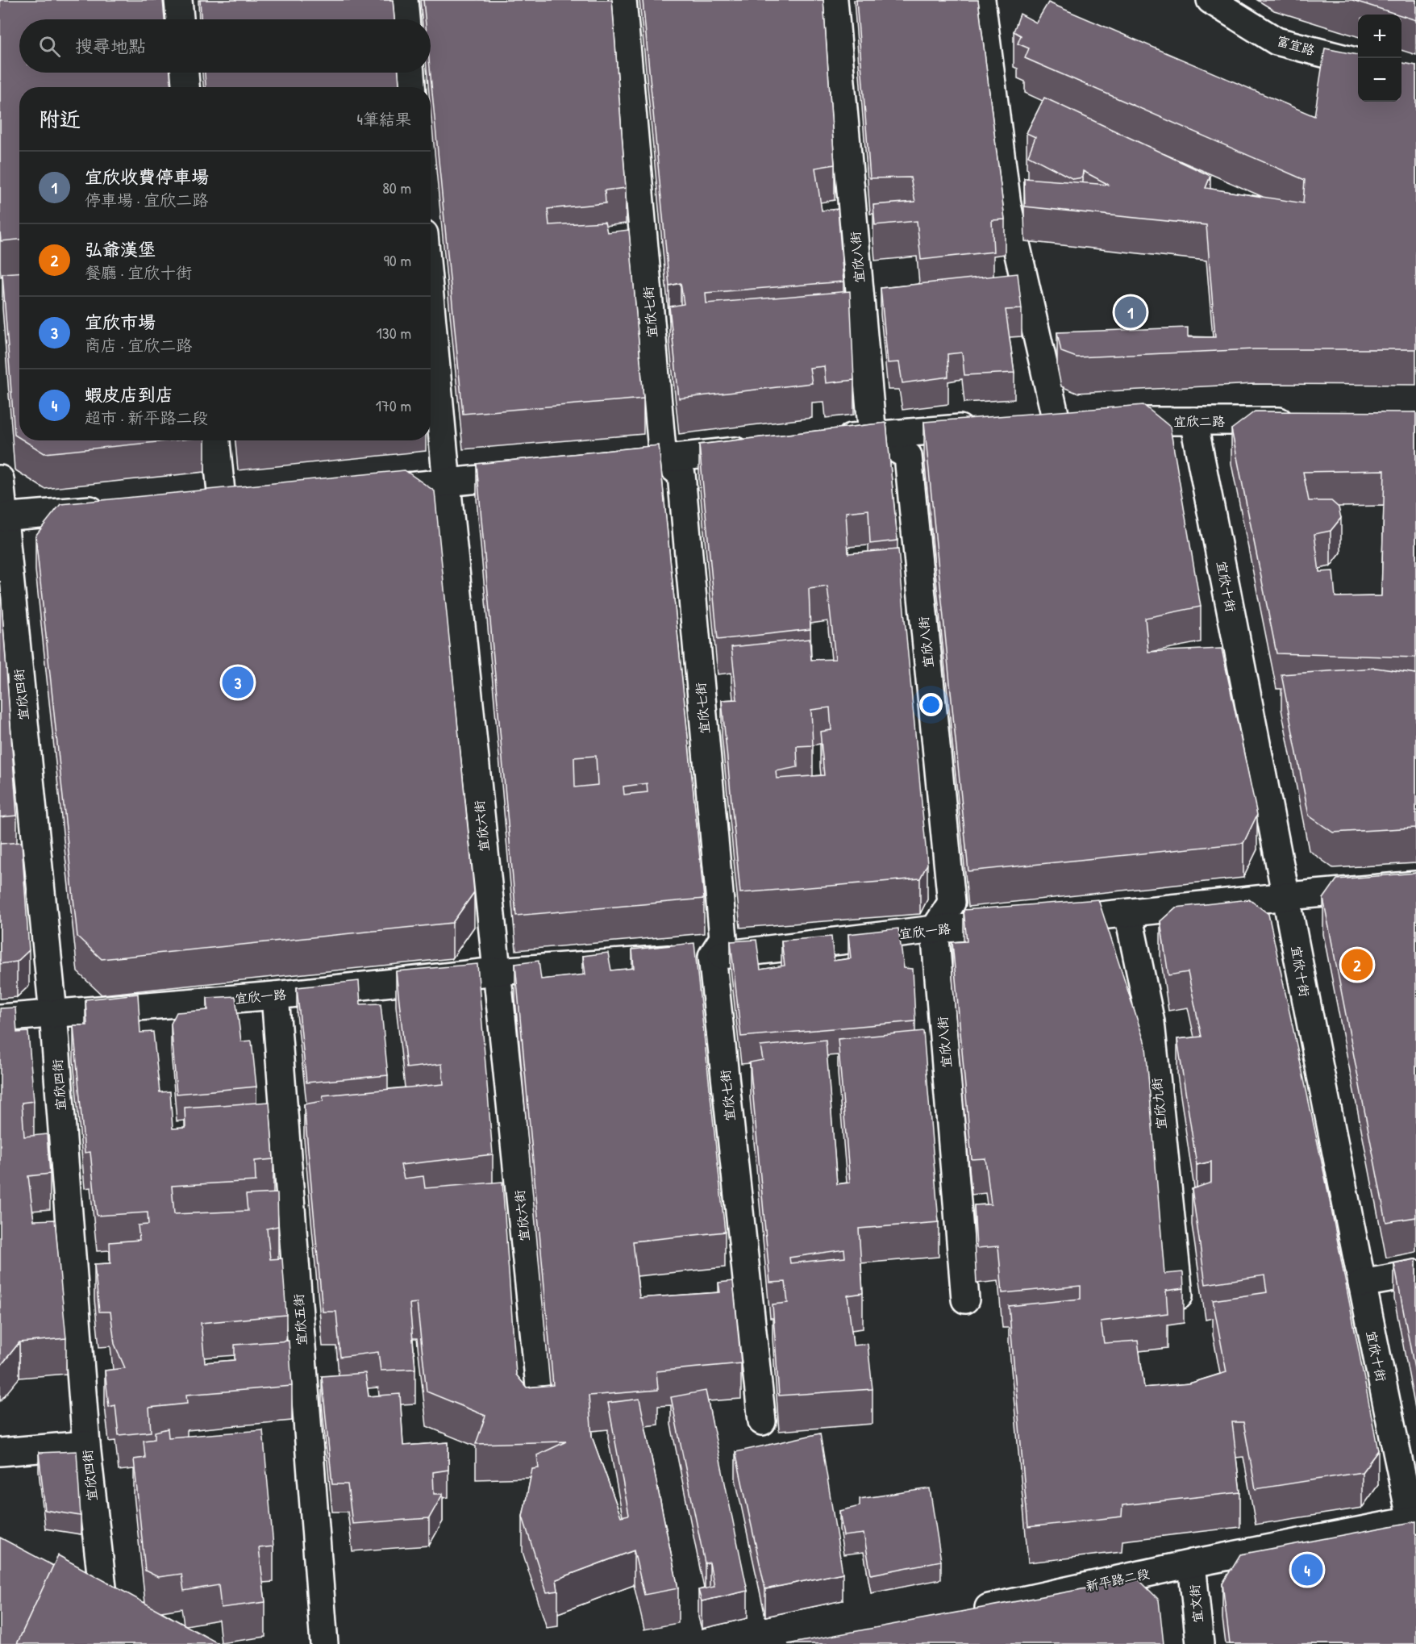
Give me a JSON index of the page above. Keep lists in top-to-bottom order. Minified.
{"streets":{"street":["富宜路","宜欣八街","宜欣七街","宜欣二路","宜欣十街","宜欣四街","宜欣六街","宜欣一路","宜欣九街","宜欣五街","新平路二段","宜文街"]},"crossings":[["宜欣八街","宜欣一路"],["宜欣七街","宜欣一路"],["宜欣二路","宜欣十街"],["宜欣十街","宜欣一路"],["宜欣十街","新平路二段"],["宜欣四街","宜欣一路"],["宜欣六街","宜欣一路"],["宜欣一路","宜欣九街"],["宜欣一路","宜欣五街"],["新平路二段","宜文街"]],"page":{"map_buttons":["+","−"],"search":"搜尋地點","heading":["附近","4筆結果"],"list":[{"mark":"1","name":"宜欣收費停車場","note":"停車場 · 宜欣二路","value":"80 m"},{"mark":"2","name":"弘爺漢堡","note":"餐廳 · 宜欣十街","value":"90 m"},{"mark":"3","name":"宜欣市場","note":"商店 · 宜欣二路","value":"130 m"},{"mark":"4","name":"蝦皮店到店","note":"超市 · 新平路二段","value":"170 m"}],"pins":["1","3","2","4"]}}
